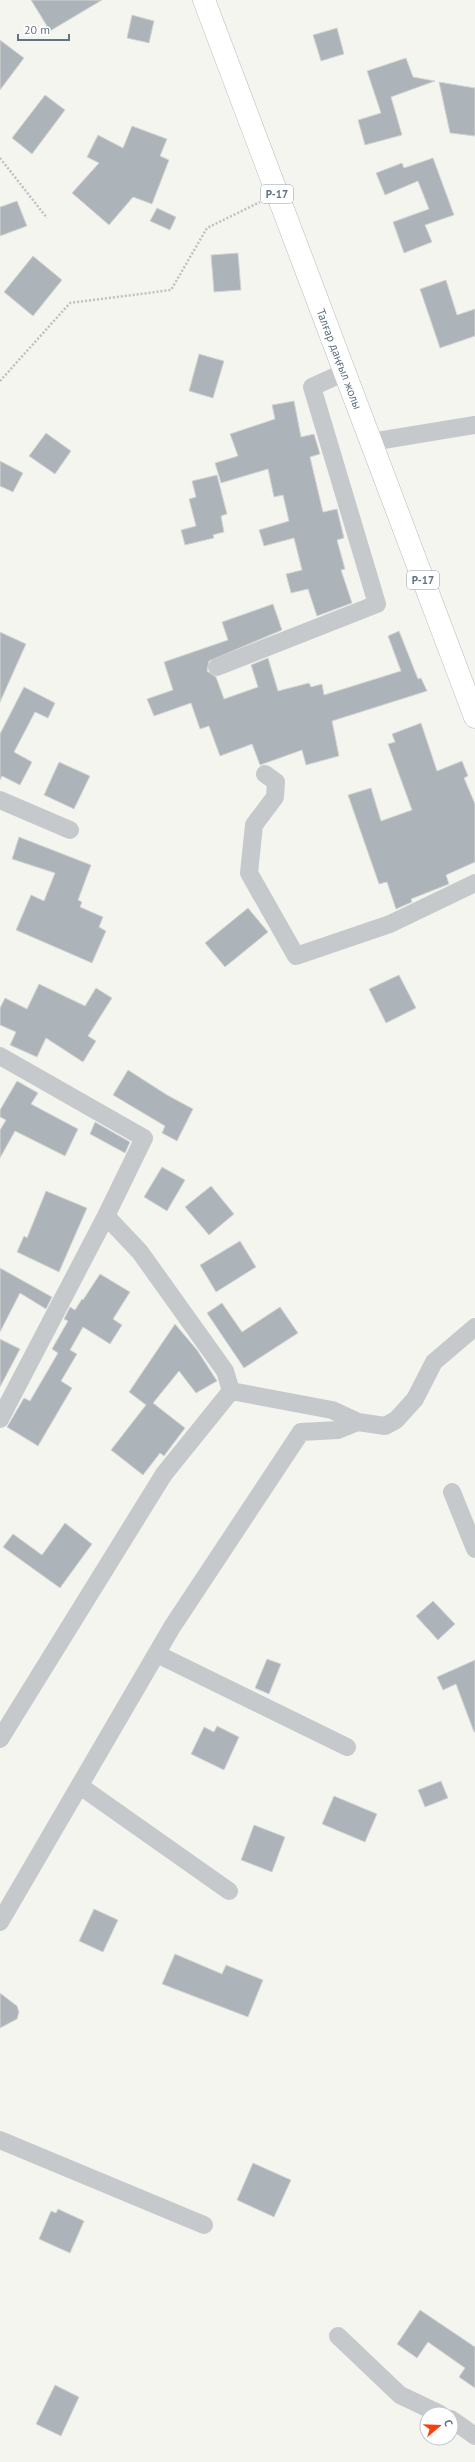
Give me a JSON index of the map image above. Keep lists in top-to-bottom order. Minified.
{"streets":{"main road":["P-17","Талғар даңғыл жолы"]},"scale_bar":"20 m","north":"right"}
